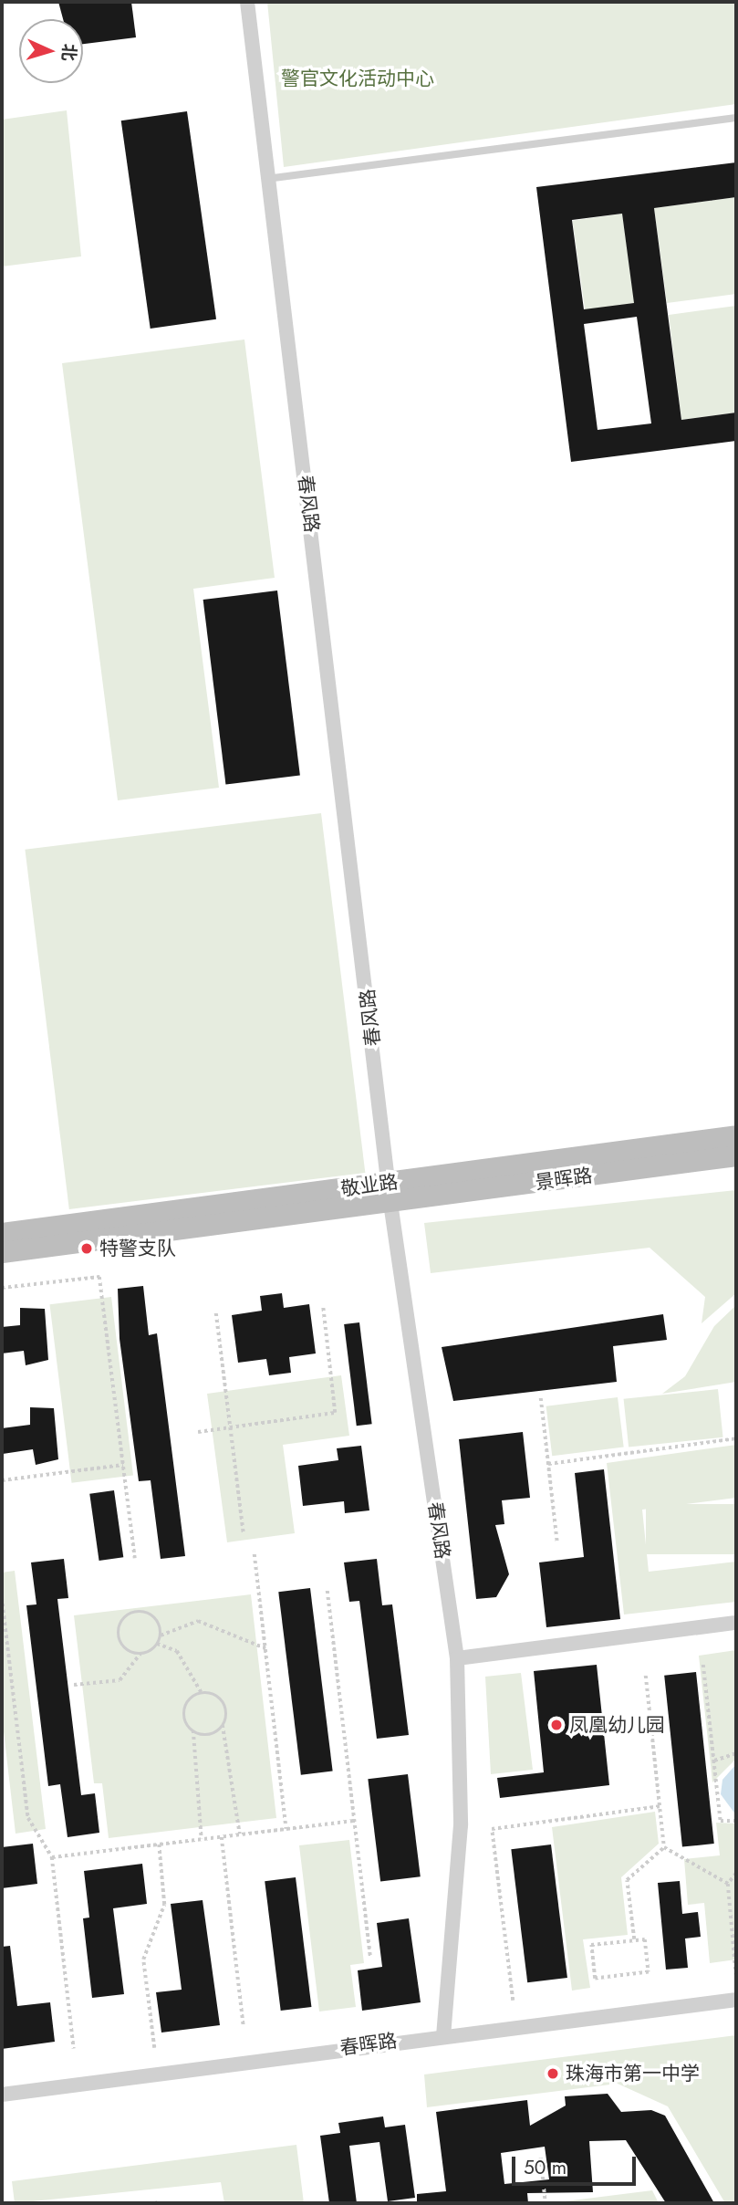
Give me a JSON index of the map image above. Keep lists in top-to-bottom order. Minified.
{"streets":{"main road":["景晖路","敬业路"],"street":["春风路","春晖路"]},"crossings":[["春风路","景晖路"],["春风路","敬业路"],["春风路","春晖路"],["景晖路","敬业路"]],"parks":["警官文化活动中心"],"places":["特警支队","凤凰幼儿园","珠海市第一中学"],"scale_bar":"50 m","north":"right"}
